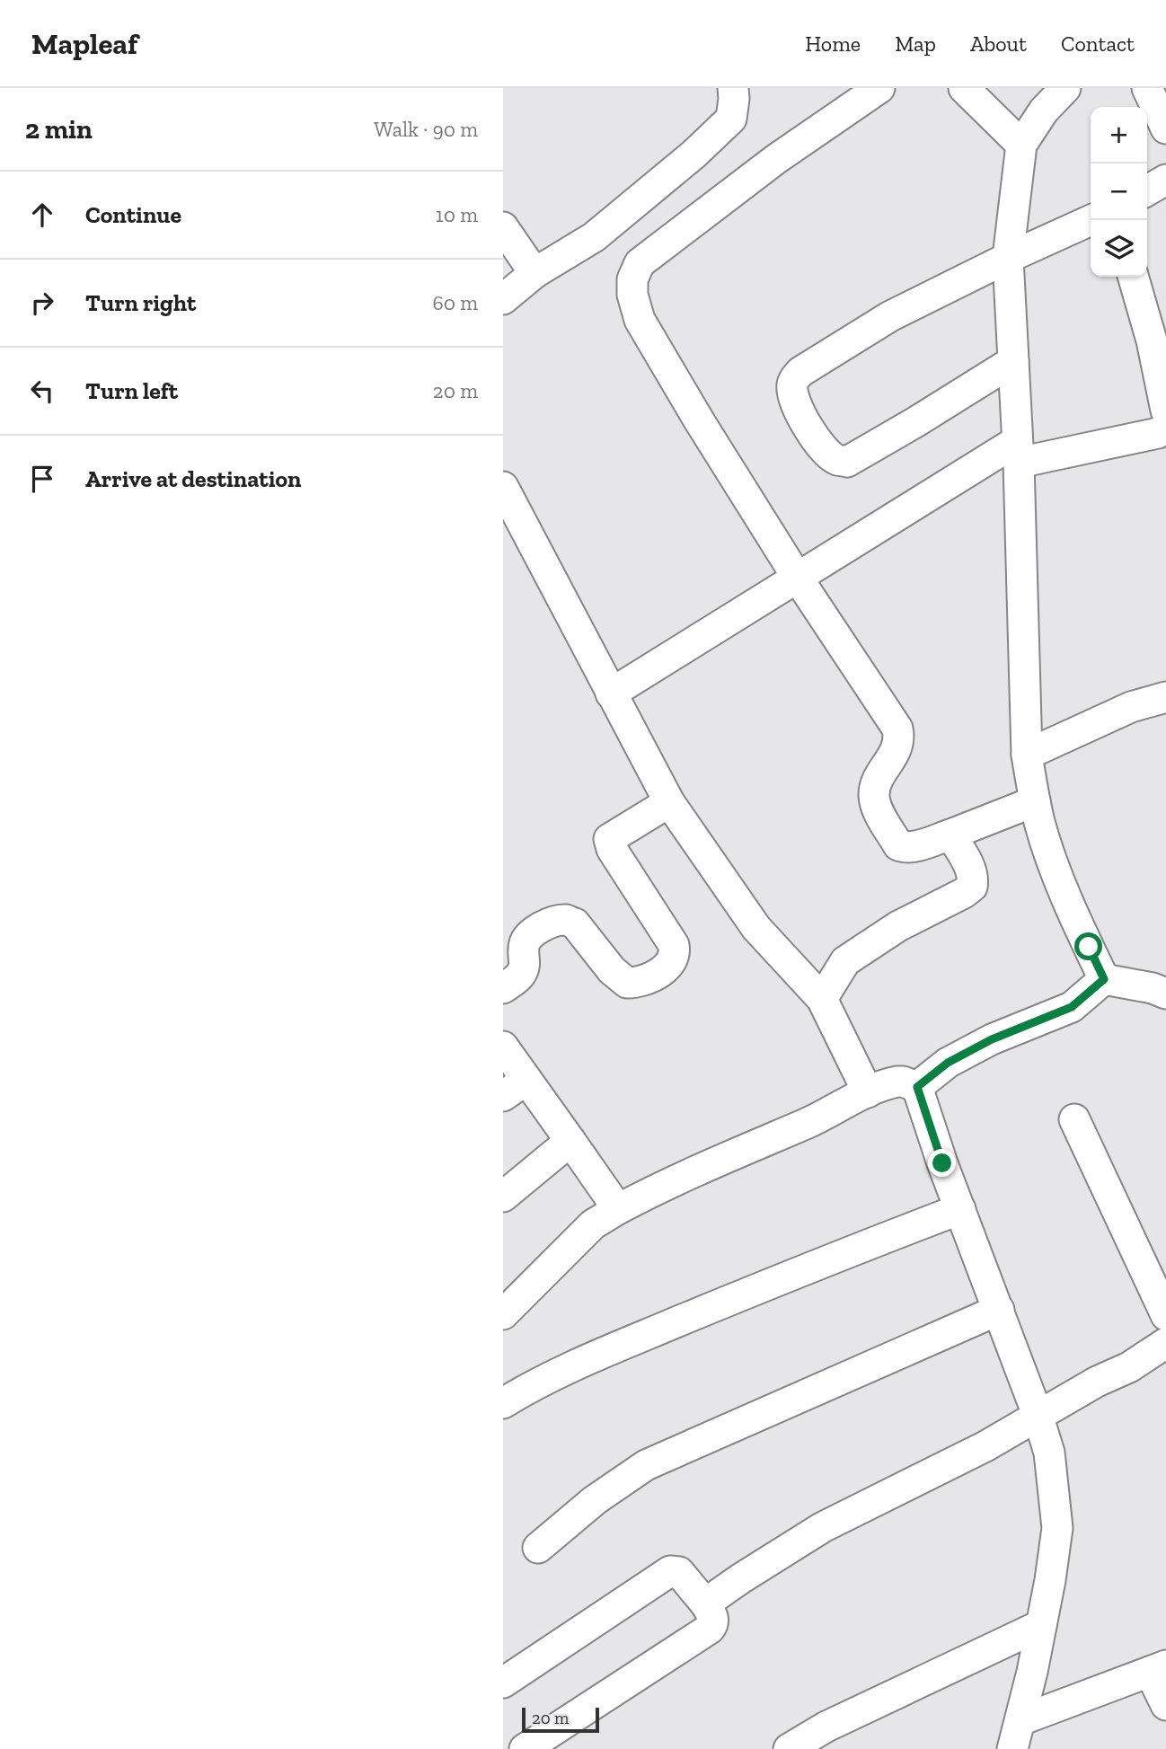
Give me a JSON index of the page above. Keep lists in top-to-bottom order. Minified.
{"scale_bar":"20 m","page":{"header":"Mapleaf","nav":["Home","Map","About","Contact"],"heading":["2 min","Walk · 90 m"],"map_buttons":["+","−"],"list":[["Continue","10 m"],["Turn right","60 m"],["Turn left","20 m"],"Arrive at destination"],"scale":"20 m"}}
